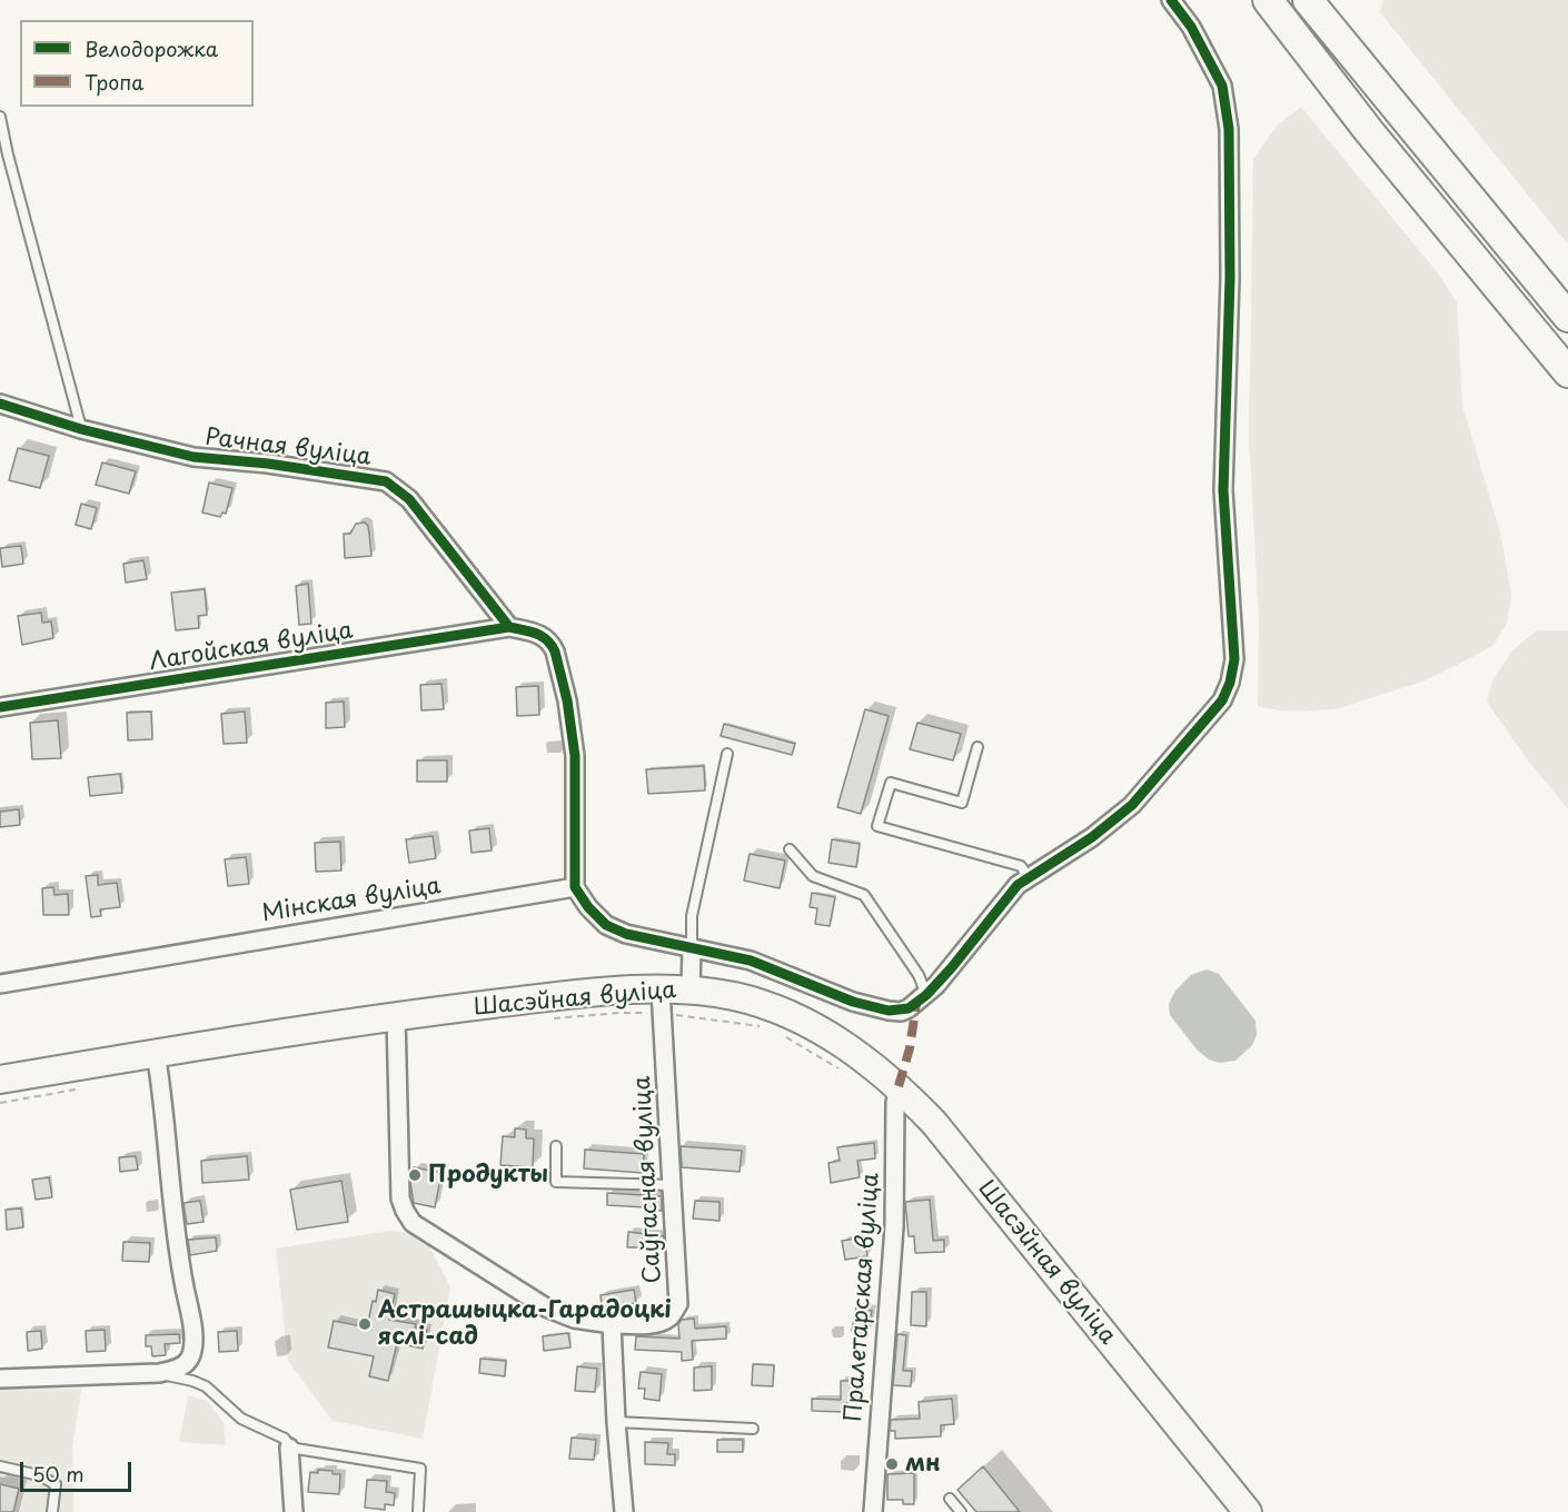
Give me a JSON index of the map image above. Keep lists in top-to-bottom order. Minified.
{"streets":{"main road":["Шасэйная вуліца"],"street":["Рачная вуліца","Лагойская вуліца","Мінская вуліца","Саўгасная вуліца","Пралетарская вуліца"]},"crossings":[["Рачная вуліца","Лагойская вуліца"],["Шасэйная вуліца","Саўгасная вуліца"],["Шасэйная вуліца","Пралетарская вуліца"]],"places":["Продукты","Астрашыцка-Гарадоцкі яслі-сад","мн"],"legend":["Велодорожка","Тропа"],"scale_bar":"50 m"}
